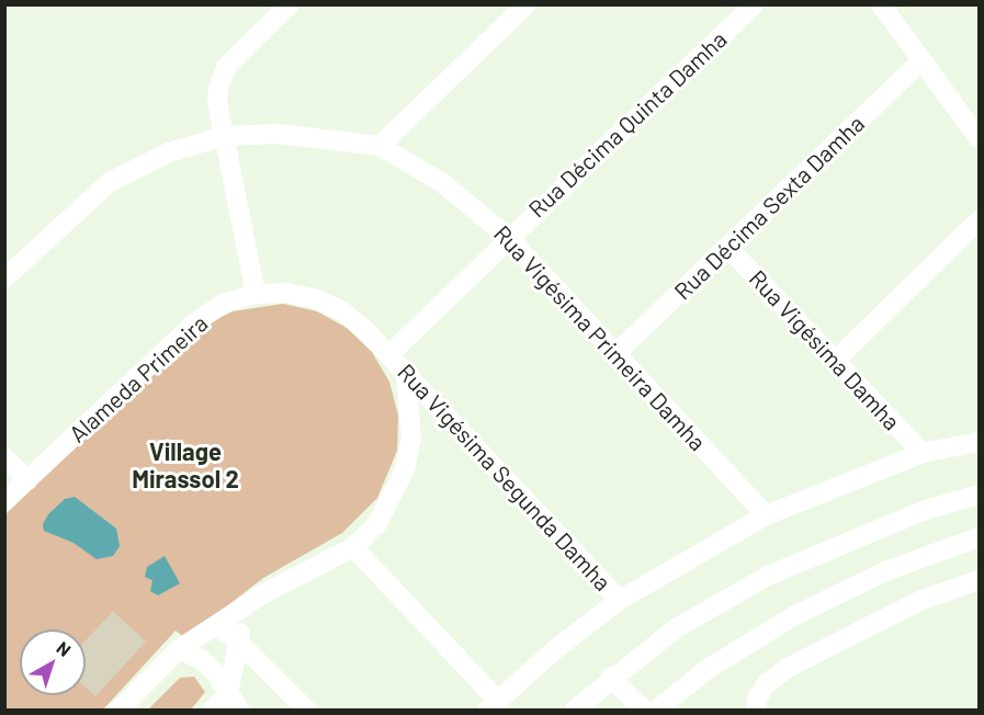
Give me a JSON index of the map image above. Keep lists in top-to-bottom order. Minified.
{"streets":{"street":["Rua Décima Quinta Damha","Rua Décima Sexta Damha","Rua Vigésima Primeira Damha","Rua Vigésima Damha","Alameda Primeira","Rua Vigésima Segunda Damha"]},"crossings":[["Rua Décima Quinta Damha","Rua Vigésima Primeira Damha"],["Rua Décima Quinta Damha","Alameda Primeira"],["Rua Décima Quinta Damha","Rua Vigésima Segunda Damha"],["Rua Décima Sexta Damha","Rua Vigésima Primeira Damha"],["Rua Décima Sexta Damha","Rua Vigésima Damha"],["Alameda Primeira","Rua Vigésima Segunda Damha"]],"districts":["Village Mirassol 2"],"north":"top right"}
